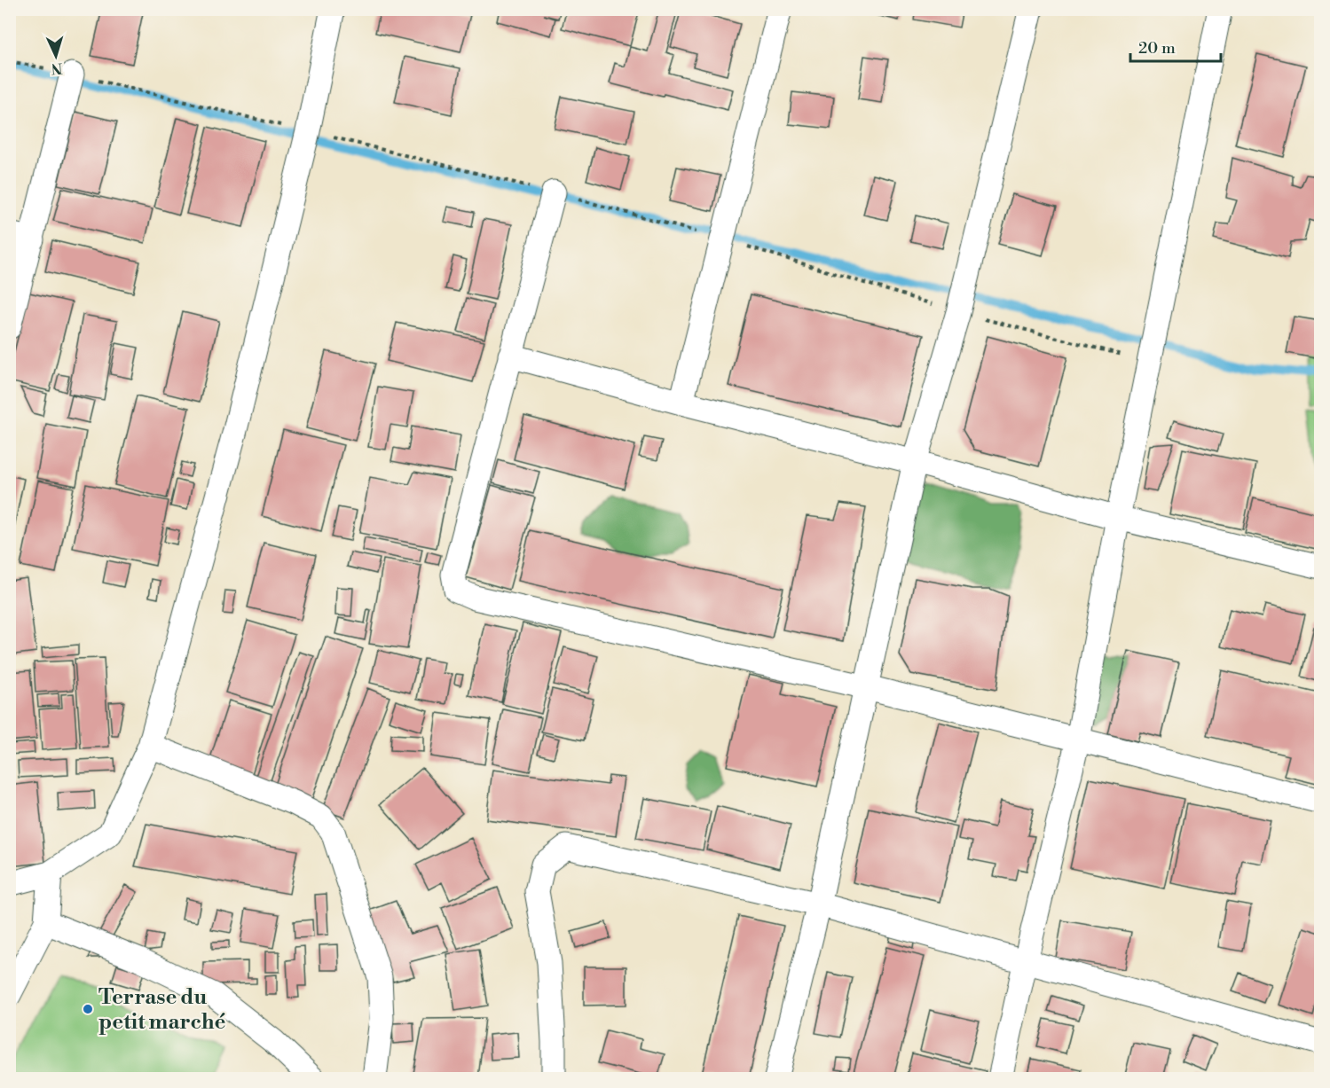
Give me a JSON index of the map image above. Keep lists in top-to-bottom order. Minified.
{"places":["Terrase du petit marché"],"scale_bar":"20 m","north":"bottom"}
